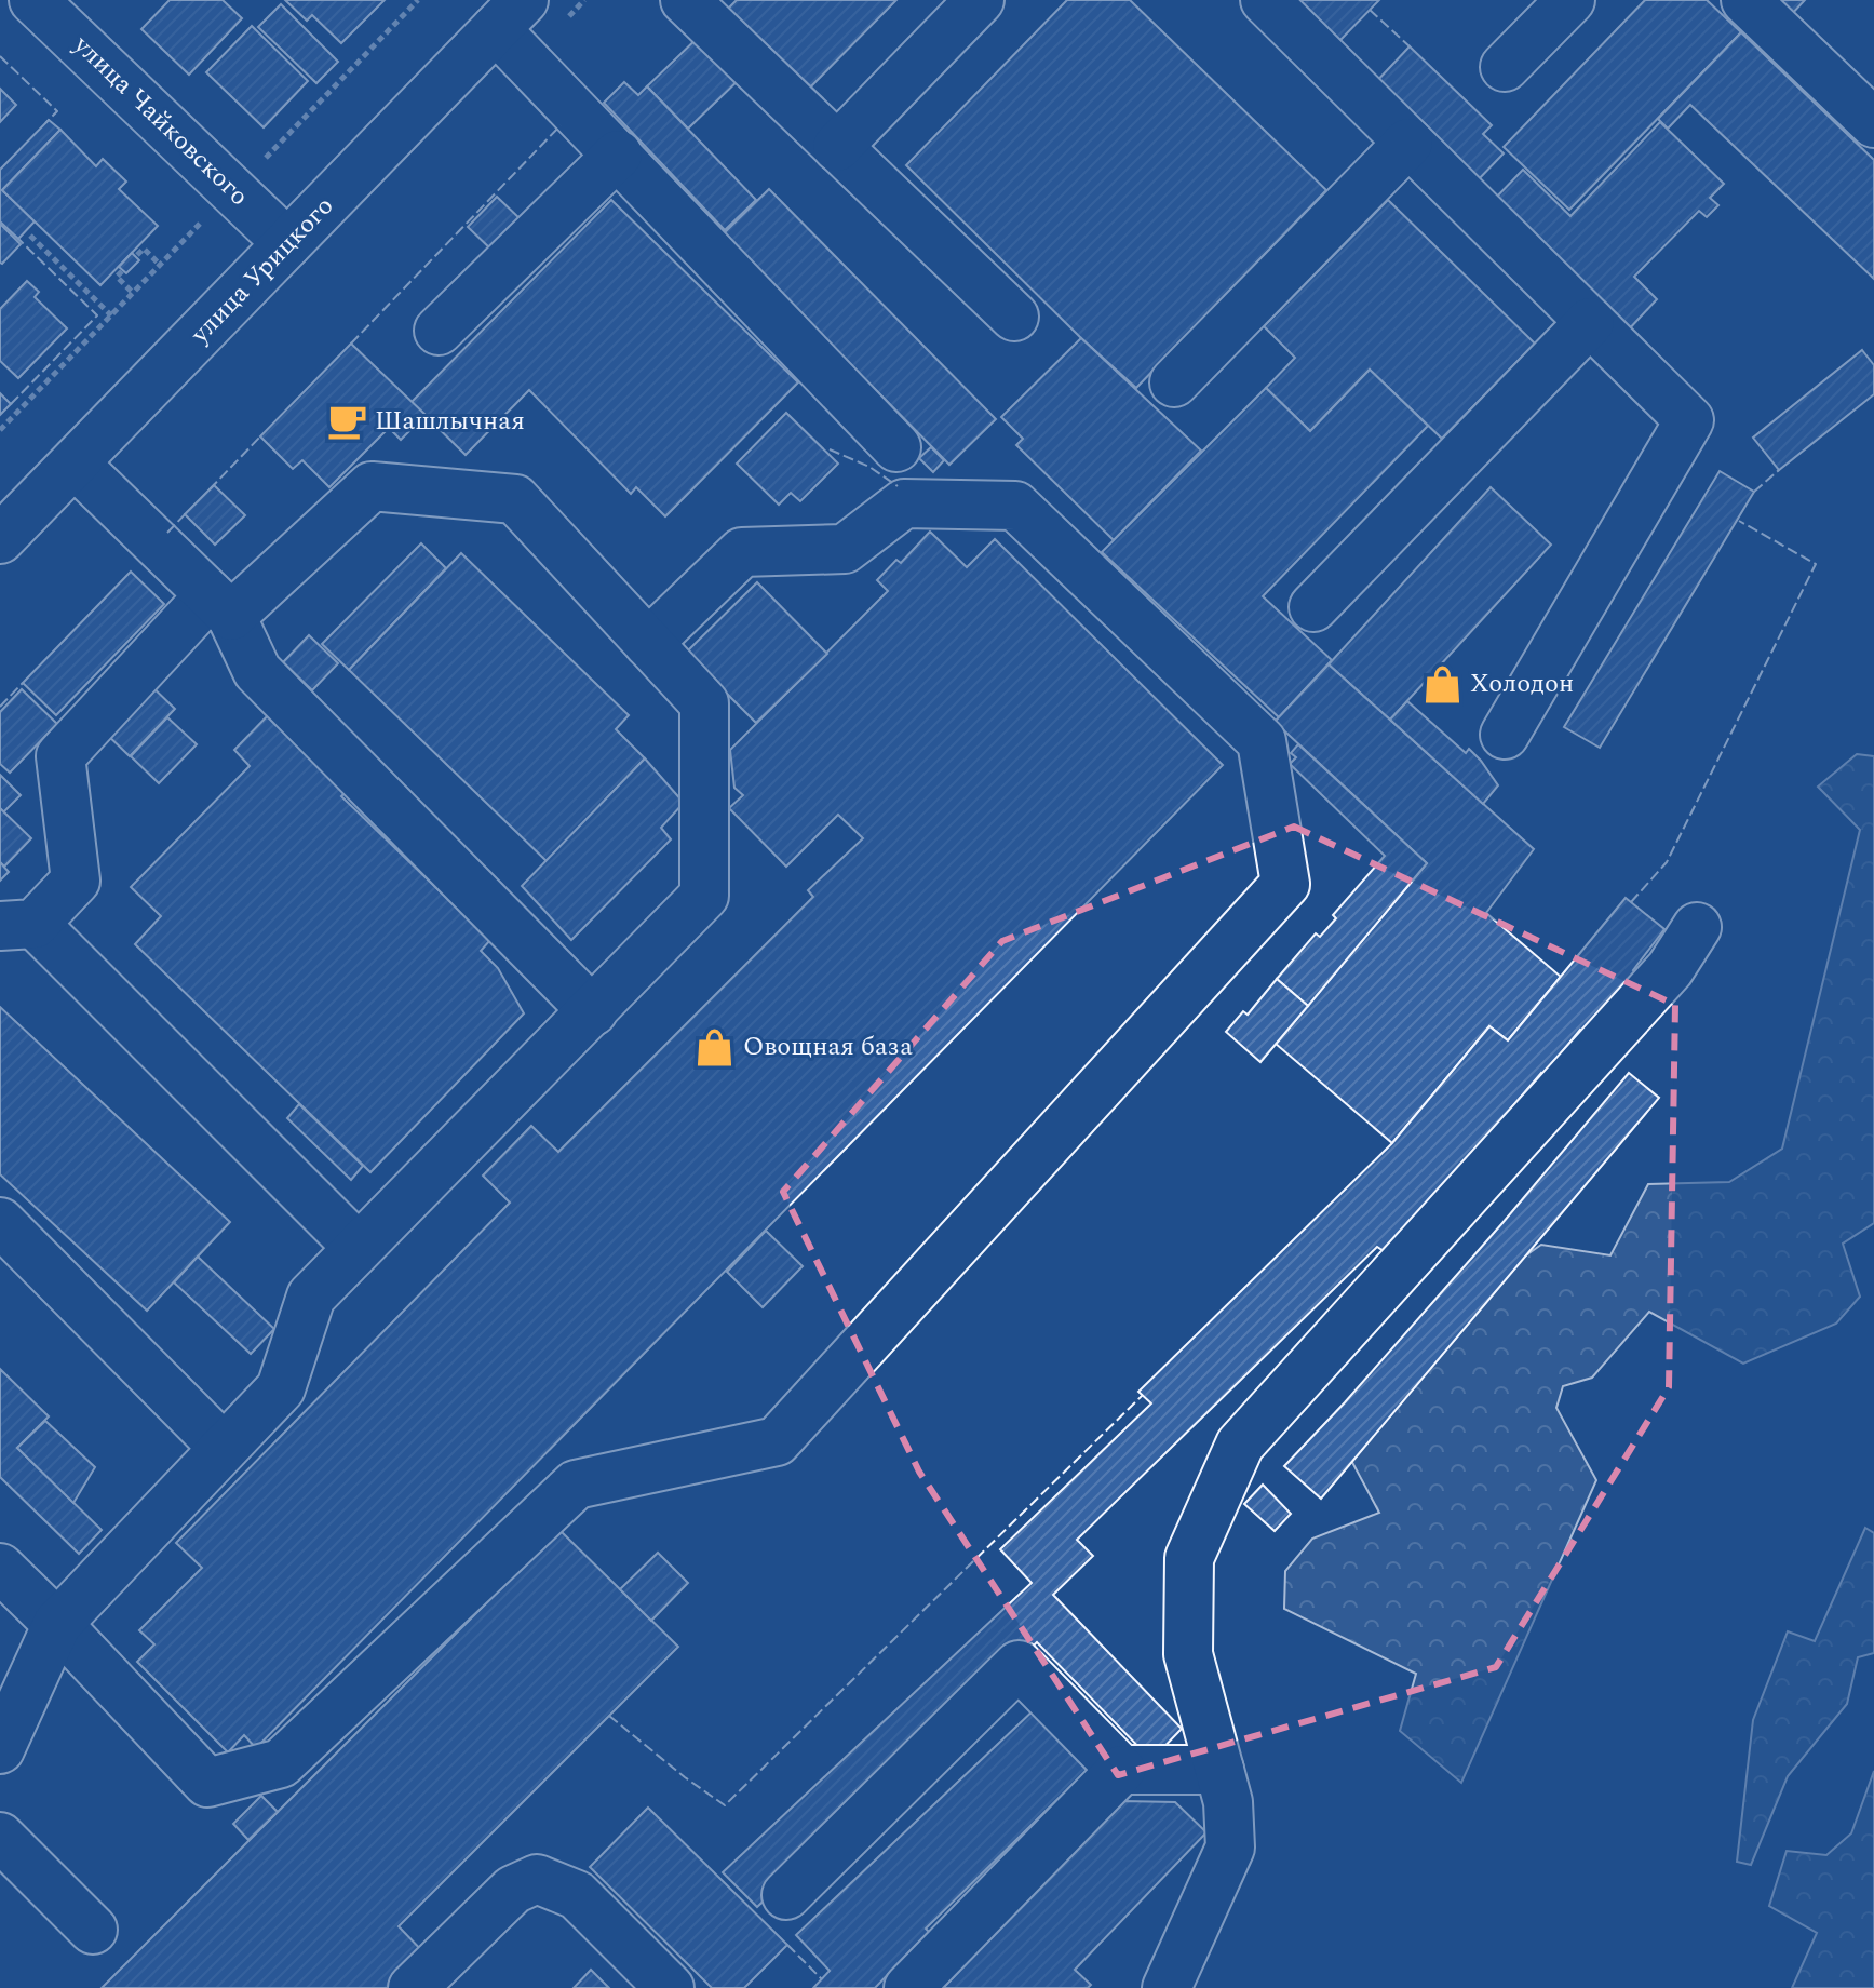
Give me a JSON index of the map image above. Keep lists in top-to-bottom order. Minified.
{"streets":{"main road":["улица Чайковского","улица Урицкого"]},"crossings":[["улица Чайковского","улица Урицкого"]],"places":{"cafe":["Шашлычная"],"shop":["Холодон","Овощная база"]}}
